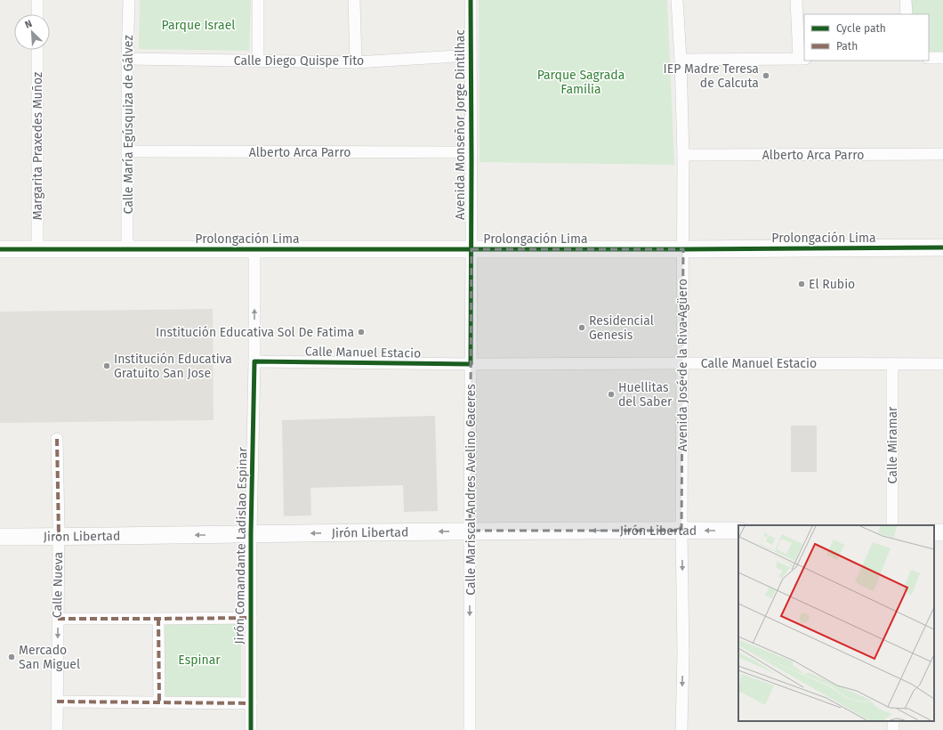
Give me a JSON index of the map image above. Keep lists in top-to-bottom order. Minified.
{"streets":{"street":["Calle Diego Quispe Tito","Calle María Egúsquiza de Gálvez","Avenida Monseñor Jorge Dintilhac","Margarita Praxedes Muñoz","Alberto Arca Parro","Prolongación Lima","Calle Manuel Estacio","Avenida José de la Riva Agüero","Calle Miramar","Calle Mariscal Andres Avelino Caceres","Jirón Libertad","Jirón Comandante Ladislao Espinar","Calle Nueva"]},"crossings":[["Calle Diego Quispe Tito","Calle María Egúsquiza de Gálvez"],["Calle Diego Quispe Tito","Avenida Monseñor Jorge Dintilhac"],["Calle María Egúsquiza de Gálvez","Alberto Arca Parro"],["Calle María Egúsquiza de Gálvez","Prolongación Lima"],["Avenida Monseñor Jorge Dintilhac","Alberto Arca Parro"],["Avenida Monseñor Jorge Dintilhac","Prolongación Lima"],["Avenida Monseñor Jorge Dintilhac","Calle Mariscal Andres Avelino Caceres"],["Margarita Praxedes Muñoz","Prolongación Lima"],["Alberto Arca Parro","Avenida José de la Riva Agüero"],["Prolongación Lima","Avenida José de la Riva Agüero"],["Prolongación Lima","Calle Mariscal Andres Avelino Caceres"],["Prolongación Lima","Jirón Comandante Ladislao Espinar"],["Calle Manuel Estacio","Avenida José de la Riva Agüero"],["Calle Manuel Estacio","Calle Miramar"],["Calle Manuel Estacio","Calle Mariscal Andres Avelino Caceres"],["Calle Manuel Estacio","Jirón Comandante Ladislao Espinar"],["Avenida José de la Riva Agüero","Jirón Libertad"],["Calle Mariscal Andres Avelino Caceres","Jirón Libertad"],["Jirón Libertad","Jirón Comandante Ladislao Espinar"],["Jirón Libertad","Calle Nueva"]],"one_way":["Calle Mariscal Andres Avelino Caceres","Jirón Libertad"],"parks":["Parque Israel","Parque Sagrada Familia","Espinar"],"places":["IEP Madre Teresa de Calcuta","El Rubio","Residencial Genesis","Institución Educativa Sol De Fatima","Institución Educativa Gratuito San Jose","Huellitas del Saber","Mercado San Miguel"],"legend":["Cycle path","Path"],"north":"top left"}
